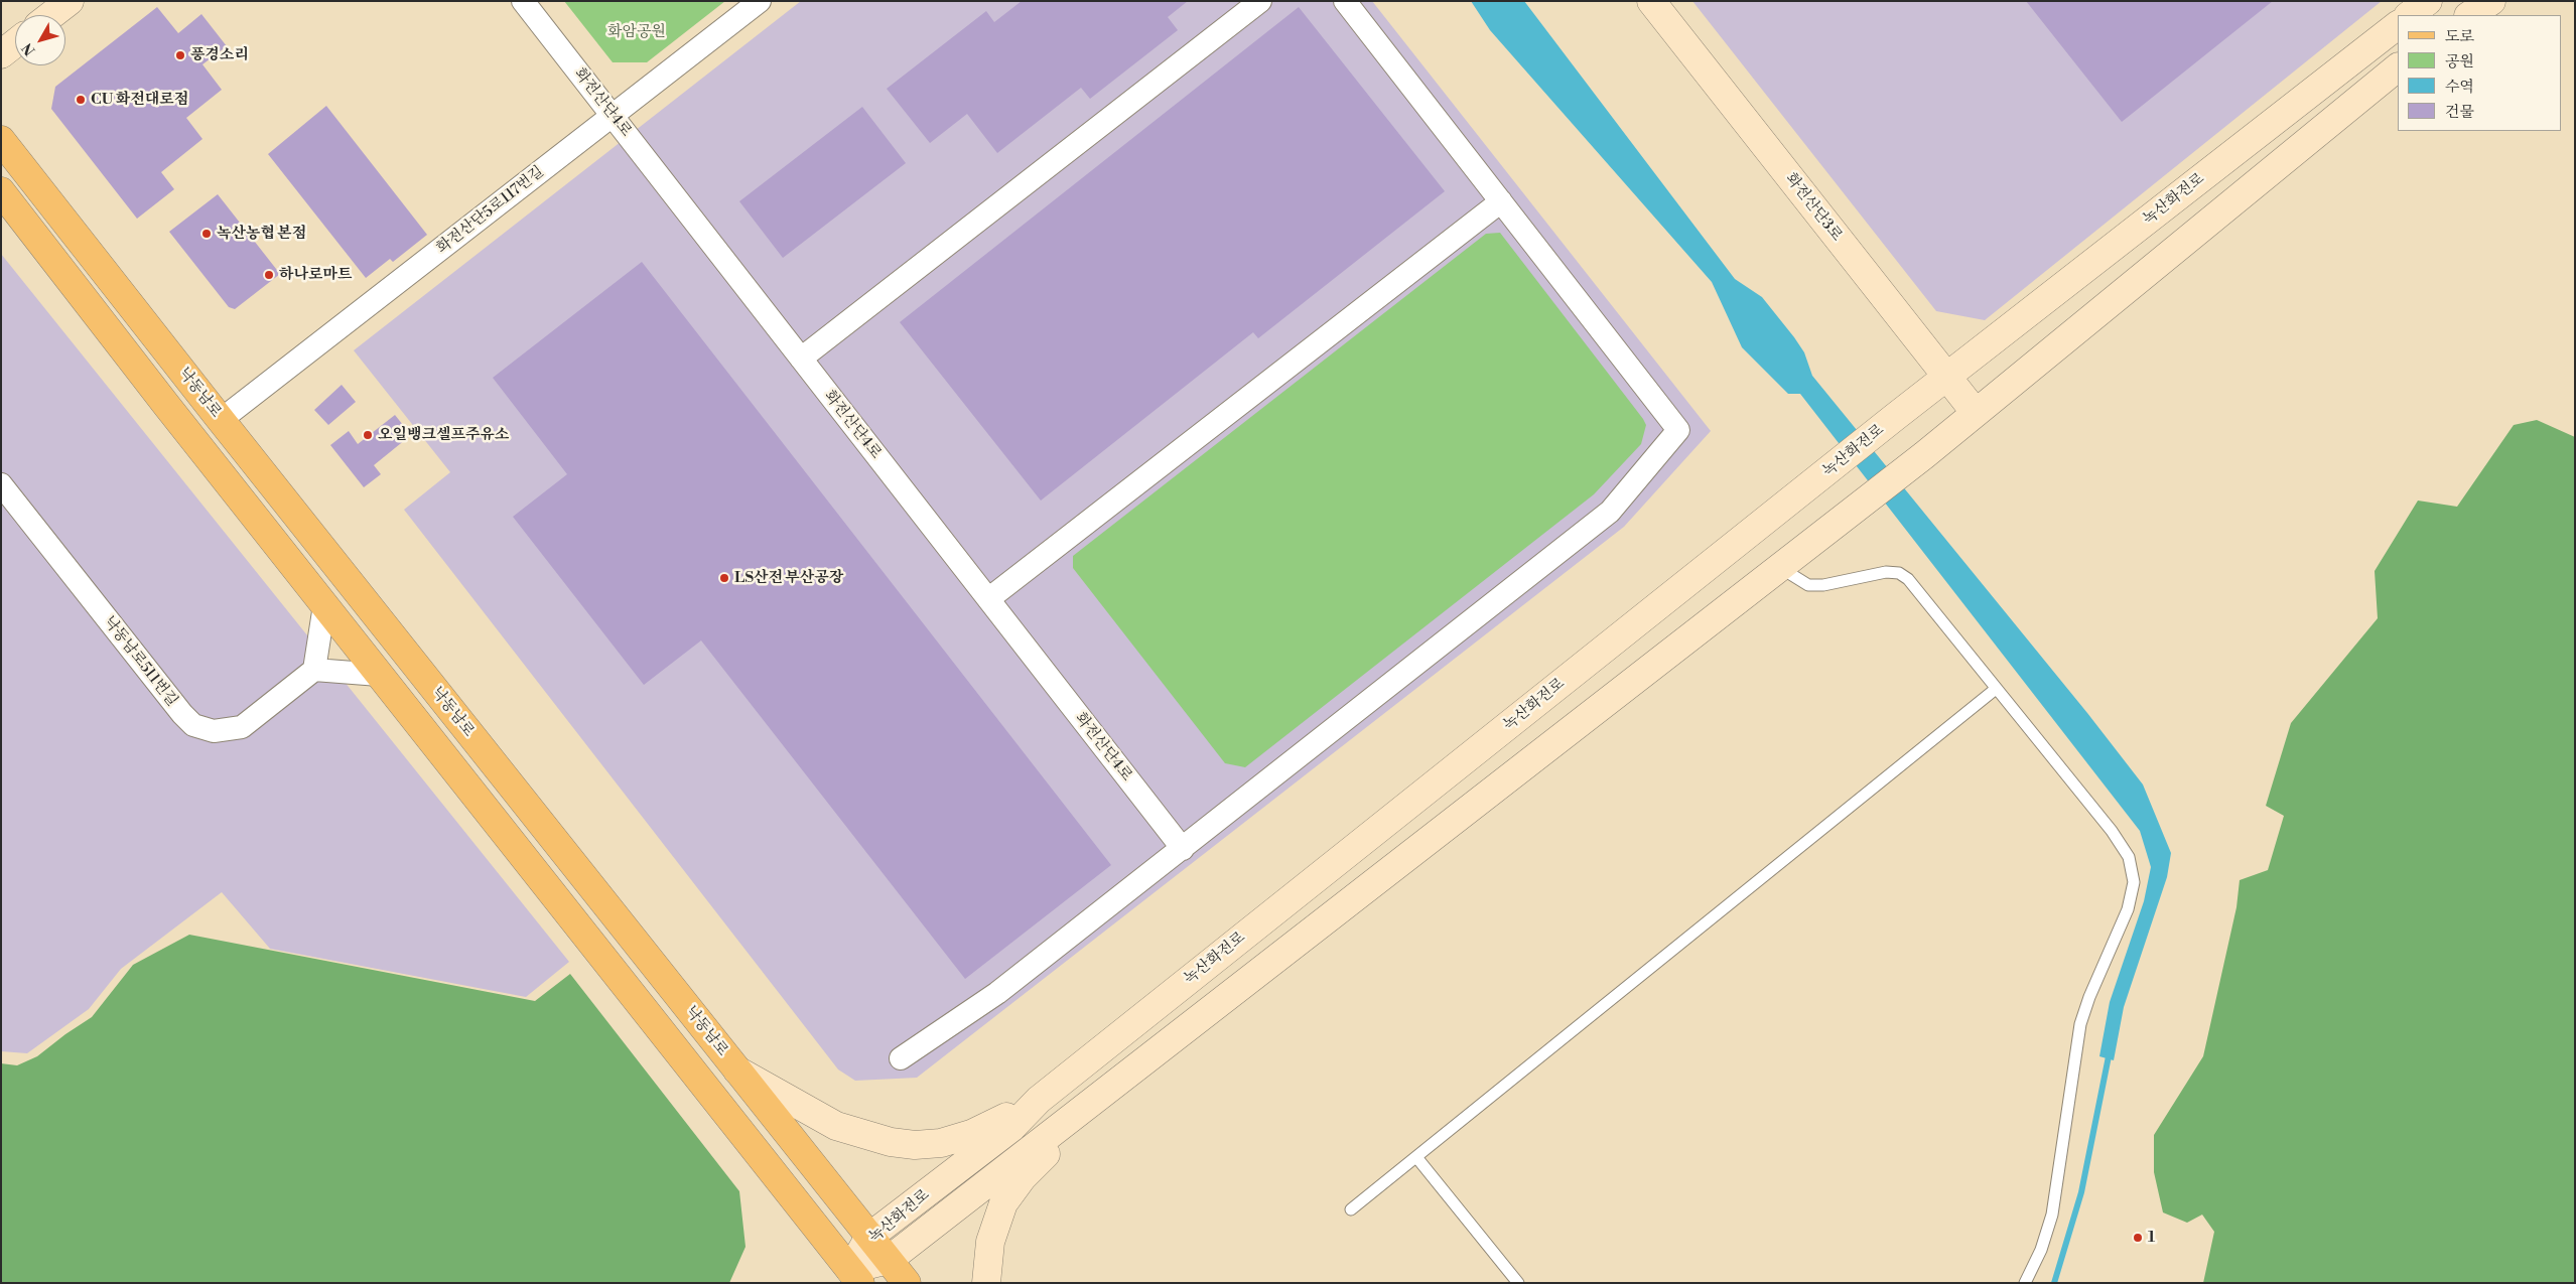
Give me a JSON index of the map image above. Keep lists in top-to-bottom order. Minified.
{"streets":{"main road":["녹산화전로","화전산단3로","낙동남로"],"street":["화전산단4로","화전산단5로117번길","낙동남로511번길"]},"crossings":[["화전산단4로","화전산단5로117번길"],["녹산화전로","화전산단3로"],["녹산화전로","낙동남로"],["화전산단5로117번길","낙동남로"]],"parks":["화암공원"],"places":["풍경소리","CU 화전대로점","녹산농협 본점","하나로마트","오일뱅크셀프주유소","LS산전 부산공장","1"],"legend":["도로","공원","수역","건물"],"north":"bottom left"}
